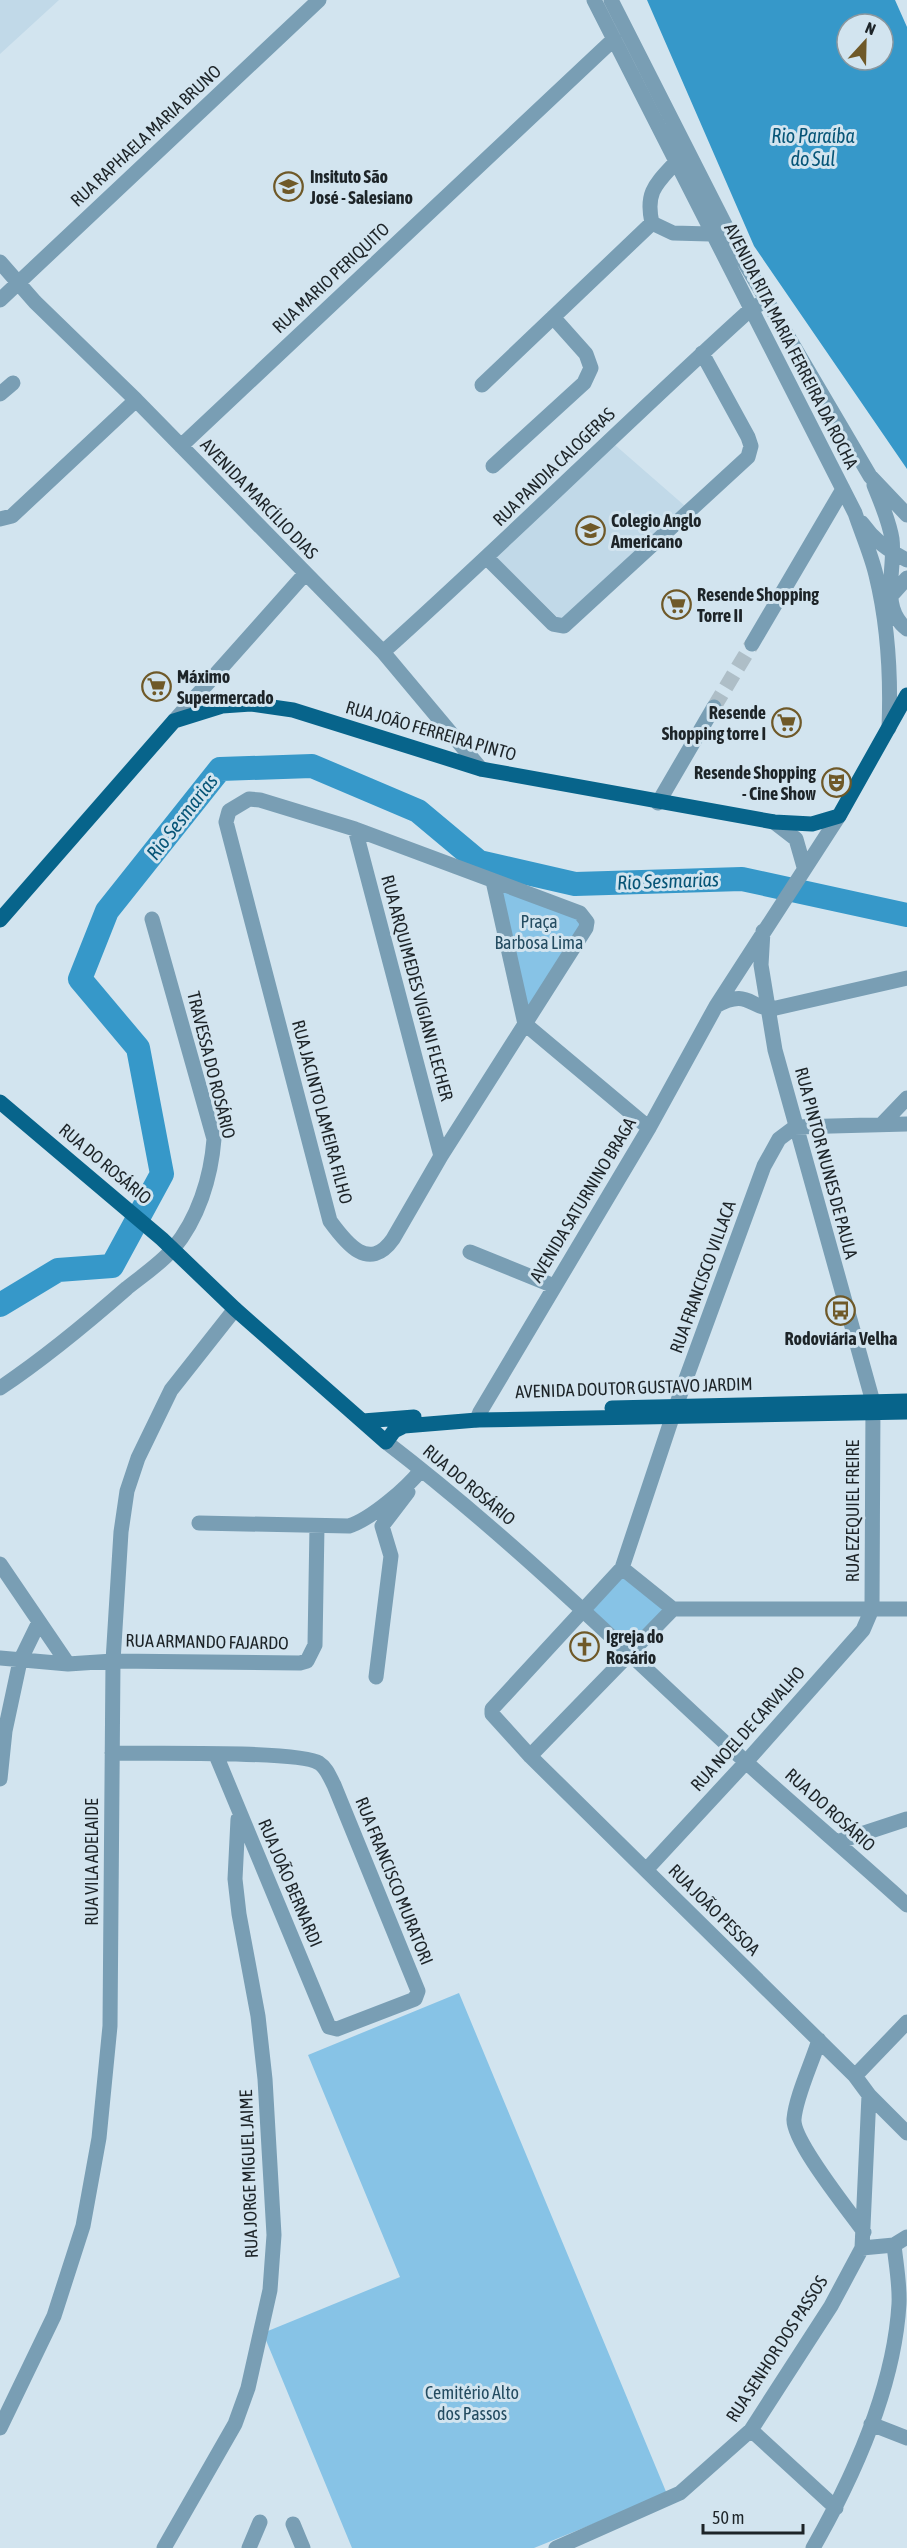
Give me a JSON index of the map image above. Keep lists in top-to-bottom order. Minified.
{"streets":{"main road":["RUA JOÃO FERREIRA PINTO","RUA DO ROSÁRIO","AVENIDA DOUTOR GUSTAVO JARDIM"],"street":["RUA RAPHAELA MARIA BRUNO","RUA MARIO PERIQUITO","AVENIDA RITA MARIA FERREIRA DA ROCHA","RUA PANDIA CALOGERAS","AVENIDA MARCÍLIO DIAS","RUA ARQUIMEDES VIGIANI FLECHER","TRAVESSA DO ROSÁRIO","RUA JACINTO LAMEIRA FILHO","RUA PINTOR NUNES DE PAULA","AVENIDA SATURNINO BRAGA","RUA FRANCISCO VILLACA","RUA EZEQUIEL FREIRE","RUA ARMANDO FAJARDO","RUA NOEL DE CARVALHO","RUA VILA ADELAIDE","RUA FRANCISCO MURATORI","RUA JOÃO BERNARDI","RUA JOÃO PESSOA","RUA JORGE MIGUEL JAIME","RUA SENHOR DOS PASSOS"]},"crossings":[["RUA RAPHAELA MARIA BRUNO","AVENIDA MARCÍLIO DIAS"],["RUA MARIO PERIQUITO","AVENIDA RITA MARIA FERREIRA DA ROCHA"],["RUA MARIO PERIQUITO","AVENIDA MARCÍLIO DIAS"],["AVENIDA RITA MARIA FERREIRA DA ROCHA","RUA PANDIA CALOGERAS"],["RUA PANDIA CALOGERAS","AVENIDA MARCÍLIO DIAS"],["AVENIDA MARCÍLIO DIAS","RUA JOÃO FERREIRA PINTO"],["RUA JOÃO FERREIRA PINTO","AVENIDA SATURNINO BRAGA"],["RUA ARQUIMEDES VIGIANI FLECHER","RUA JACINTO LAMEIRA FILHO"],["TRAVESSA DO ROSÁRIO","RUA DO ROSÁRIO"],["RUA PINTOR NUNES DE PAULA","AVENIDA SATURNINO BRAGA"],["RUA PINTOR NUNES DE PAULA","RUA FRANCISCO VILLACA"],["RUA PINTOR NUNES DE PAULA","AVENIDA DOUTOR GUSTAVO JARDIM"],["RUA PINTOR NUNES DE PAULA","RUA EZEQUIEL FREIRE"],["RUA DO ROSÁRIO","RUA FRANCISCO VILLACA"],["RUA DO ROSÁRIO","AVENIDA DOUTOR GUSTAVO JARDIM"],["RUA DO ROSÁRIO","RUA NOEL DE CARVALHO"],["RUA DO ROSÁRIO","RUA VILA ADELAIDE"],["AVENIDA SATURNINO BRAGA","AVENIDA DOUTOR GUSTAVO JARDIM"],["RUA FRANCISCO VILLACA","AVENIDA DOUTOR GUSTAVO JARDIM"],["RUA FRANCISCO VILLACA","RUA JOÃO PESSOA"],["AVENIDA DOUTOR GUSTAVO JARDIM","RUA EZEQUIEL FREIRE"],["RUA EZEQUIEL FREIRE","RUA NOEL DE CARVALHO"],["RUA ARMANDO FAJARDO","RUA VILA ADELAIDE"],["RUA NOEL DE CARVALHO","RUA JOÃO PESSOA"],["RUA VILA ADELAIDE","RUA FRANCISCO MURATORI"],["RUA FRANCISCO MURATORI","RUA JOÃO BERNARDI"],["RUA JOÃO BERNARDI","RUA JORGE MIGUEL JAIME"]],"water":["Rio Paraíba do Sul","Rio Sesmarias"],"parks":["Praça Barbosa Lima","Cemitério Alto dos Passos"],"places":{"school or university":["Insituto São José - Salesiano","Colegio Anglo Americano"],"supermarket":["Resende Shopping Torre II","Máximo Supermercado","Resende Shopping torre I"],"theatre":["Resende Shopping - Cine Show"],"bus stop":["Rodoviária Velha"],"church":["Igreja do Rosário"]},"scale_bar":"50 m","north":"top"}
